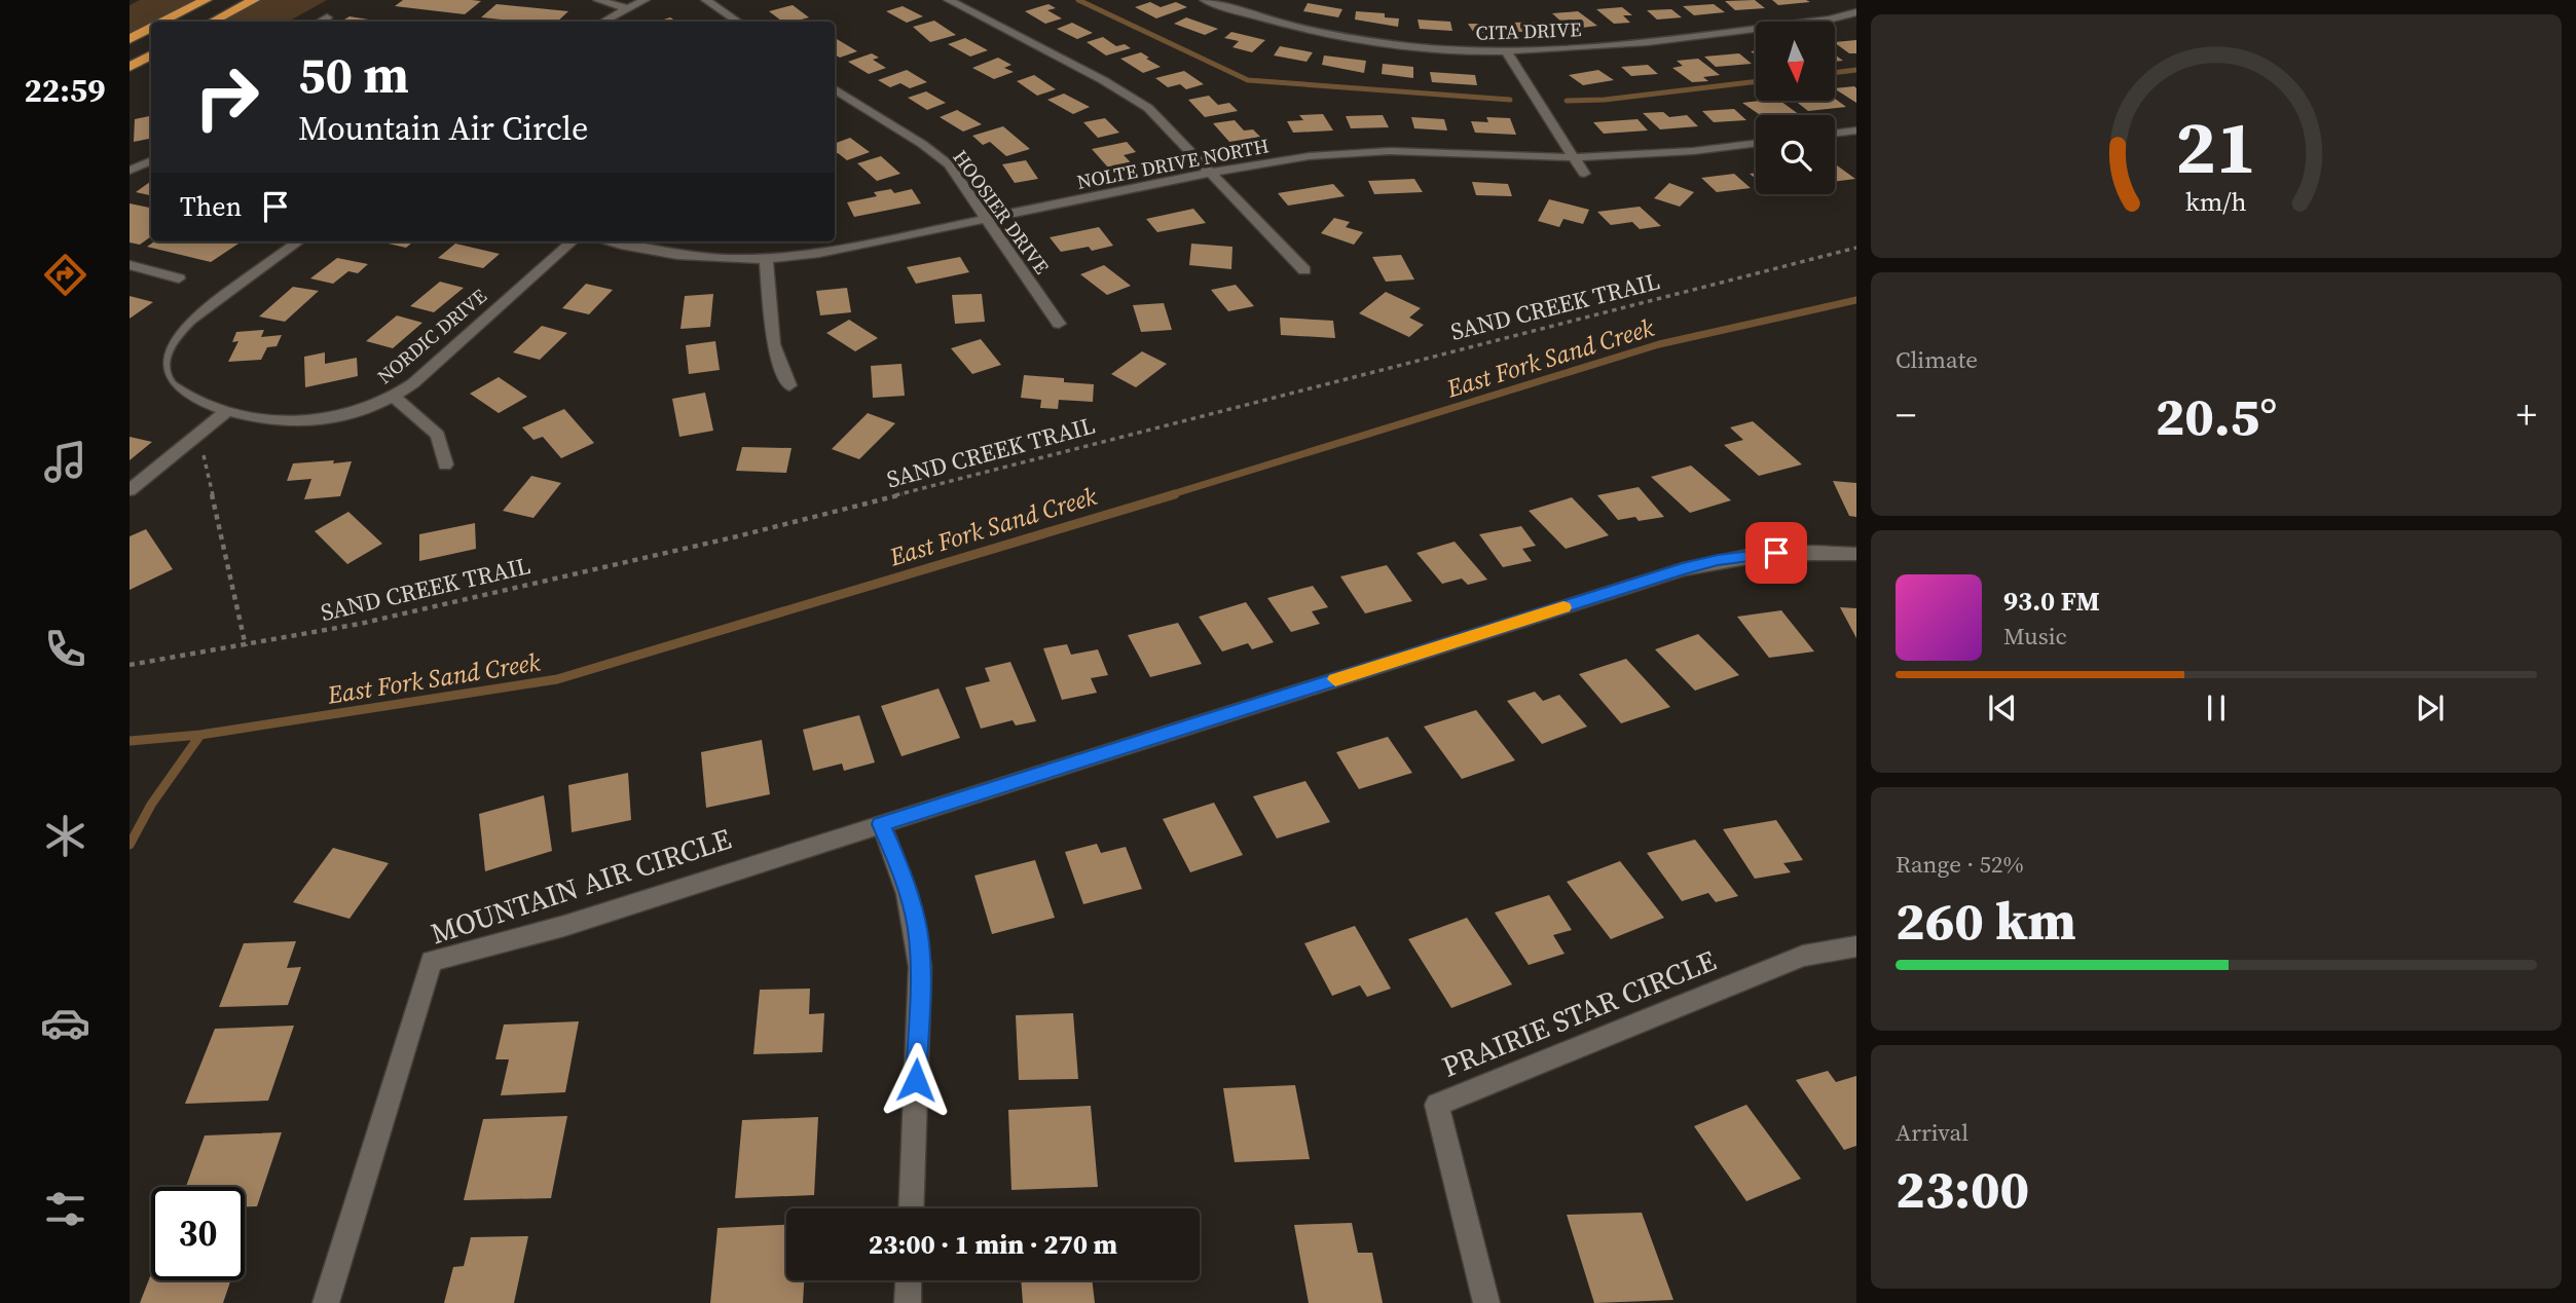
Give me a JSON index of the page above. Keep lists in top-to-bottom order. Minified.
{"streets":{"street":["CITA DRIVE","NOLTE DRIVE NORTH","HOOSIER DRIVE","NORDIC DRIVE","MOUNTAIN AIR CIRCLE","PRAIRIE STAR CIRCLE"],"path":["SAND CREEK TRAIL"]},"crossings":[["NOLTE DRIVE NORTH","HOOSIER DRIVE"]],"water":["East Fork Sand Creek"],"north":"bottom","page":{"tabs":"22:59","turn":["50 m","Mountain Air Circle"],"then":"Then","tile":["Climate",["Range · 52%","260 km"],["Arrival","23:00"]],"heat":["−","20.5°","+"],"song":["93.0 FM","Music"],"limit":"30","trip":"23:00 · 1 min · 270 m","gauge":["21","km/h"]}}
